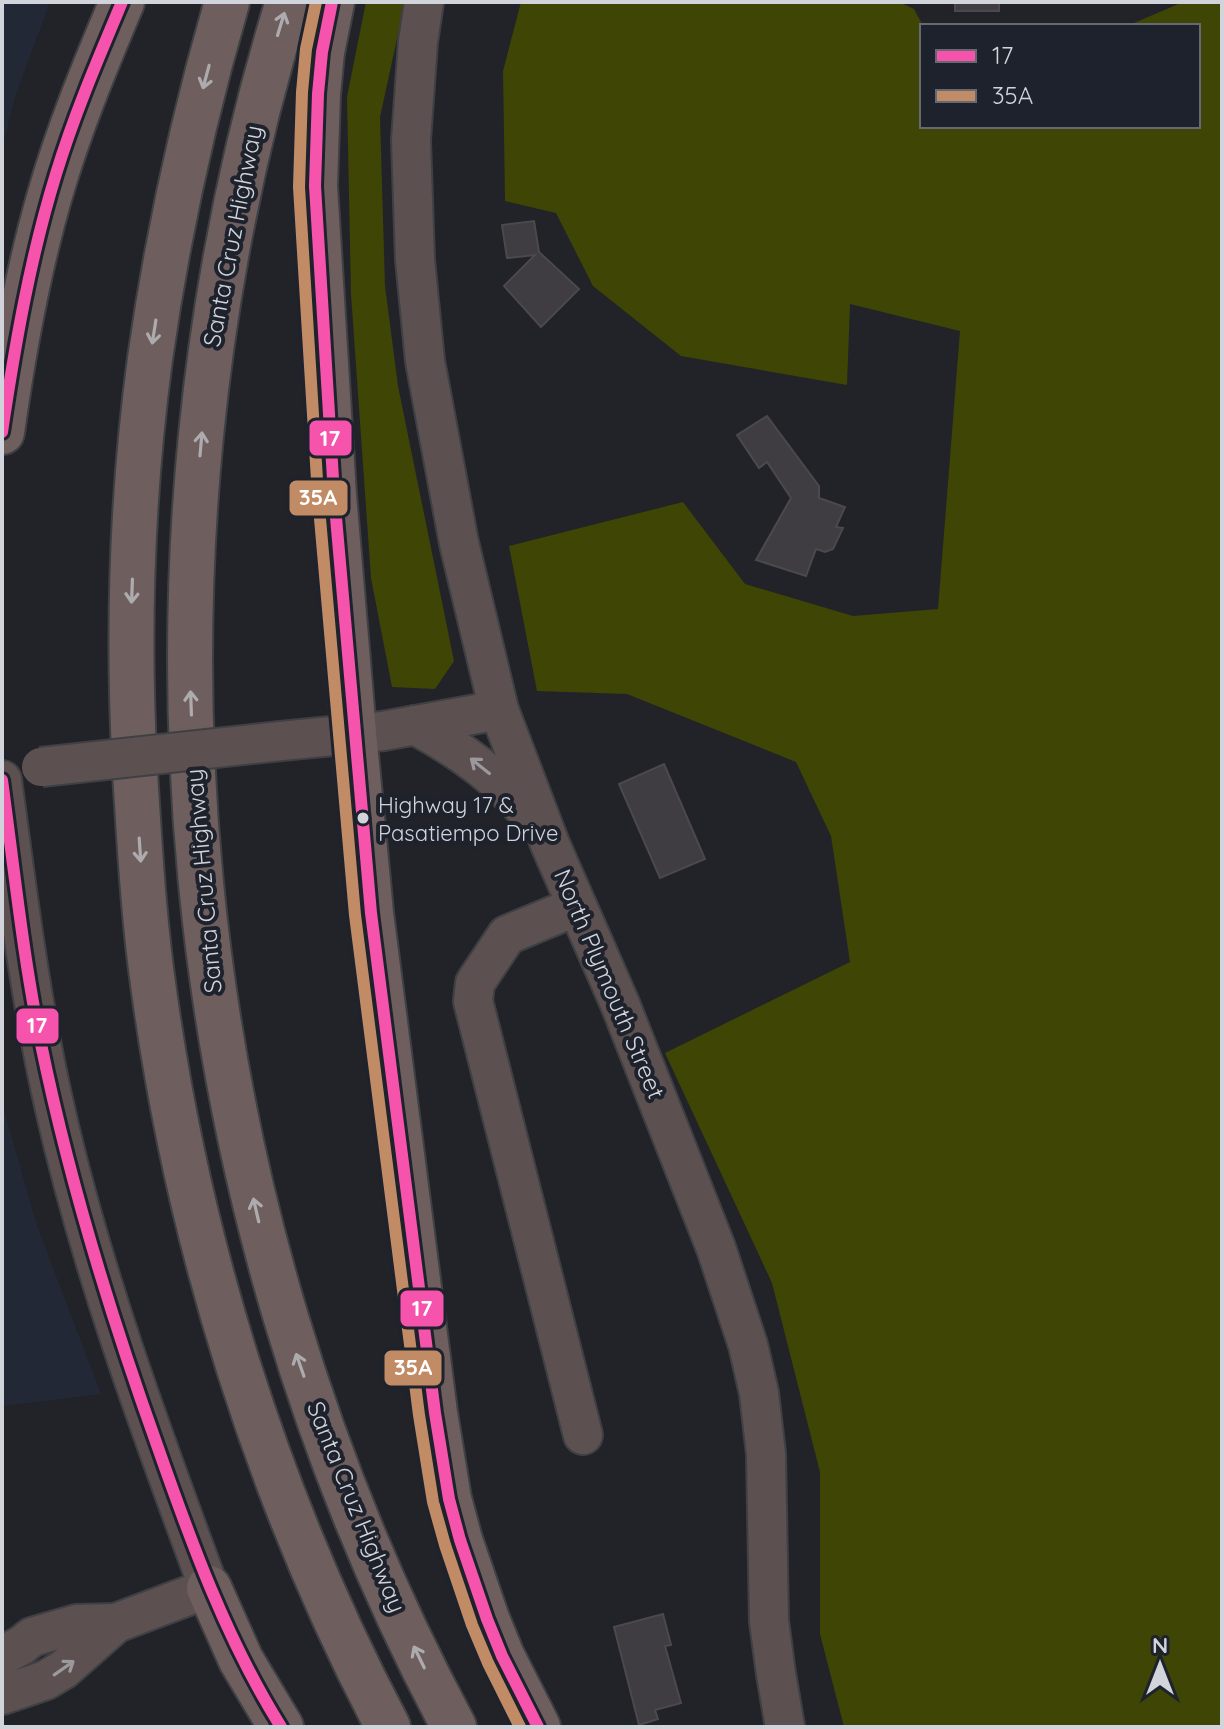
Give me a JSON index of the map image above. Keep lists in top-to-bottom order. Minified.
{"streets":{"highway":["Santa Cruz Highway"],"street":["North Plymouth Street"]},"places":["Highway 17 & Pasatiempo Drive"],"lines":["transit line 17","transit line 35A"],"legend":["17","35A"],"north":"top"}
